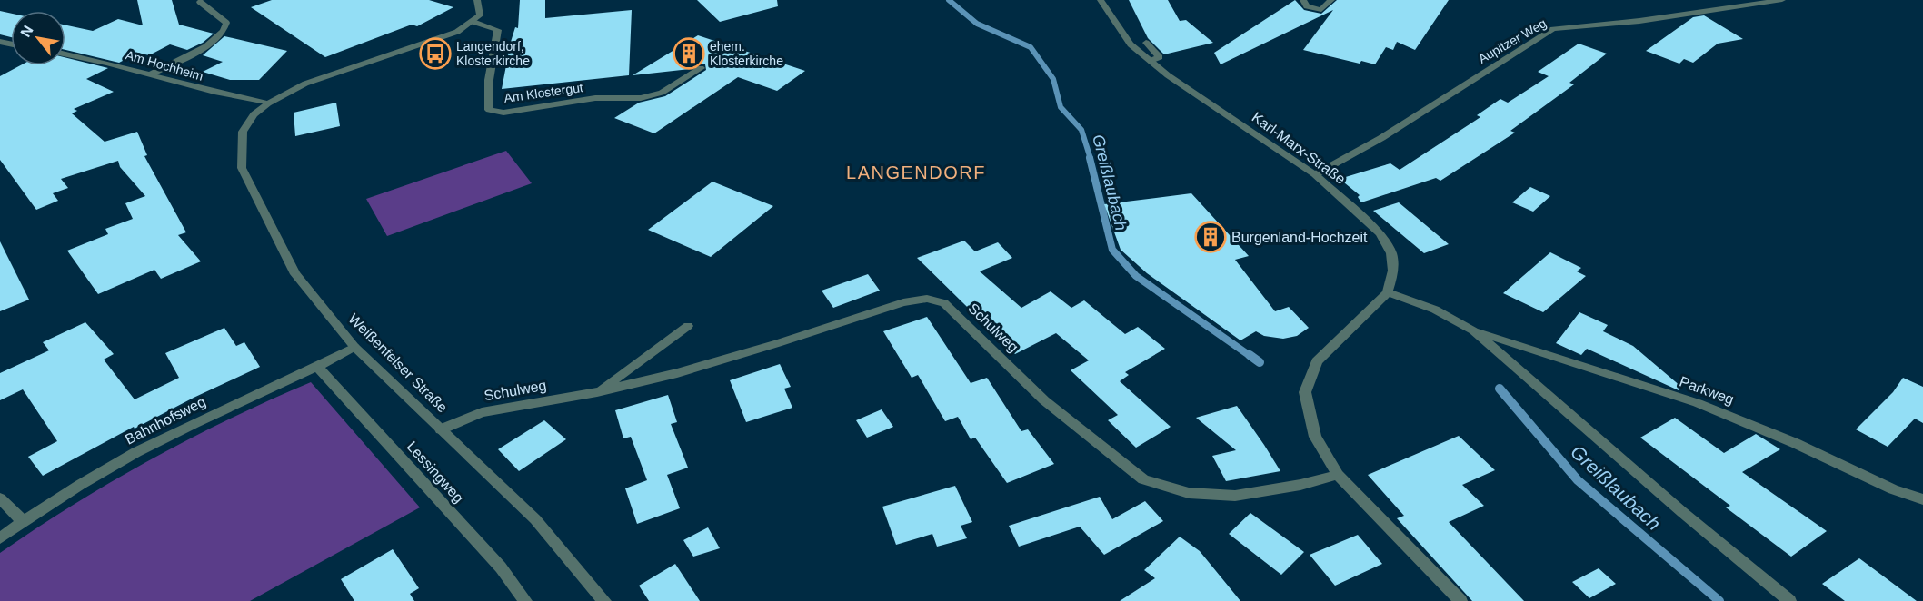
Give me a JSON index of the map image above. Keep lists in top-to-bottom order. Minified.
{"streets":{"street":["Aupitzer Weg","Am Hochheim","Am Klostergut","Karl-Marx-Straße","Schulweg","Weißenfelser Straße","Parkweg","Bahnhofsweg","Lessingweg"]},"crossings":[["Aupitzer Weg","Karl-Marx-Straße"],["Am Hochheim","Weißenfelser Straße"],["Am Klostergut","Weißenfelser Straße"],["Karl-Marx-Straße","Parkweg"],["Schulweg","Weißenfelser Straße"],["Weißenfelser Straße","Bahnhofsweg"],["Bahnhofsweg","Lessingweg"]],"districts":["LANGENDORF"],"water":["Greißlaubach"],"places":{"bus stop":["Langendorf, Klosterkirche"],"building":["ehem. Klosterkirche","Burgenland-Hochzeit"]},"north":"top left"}
